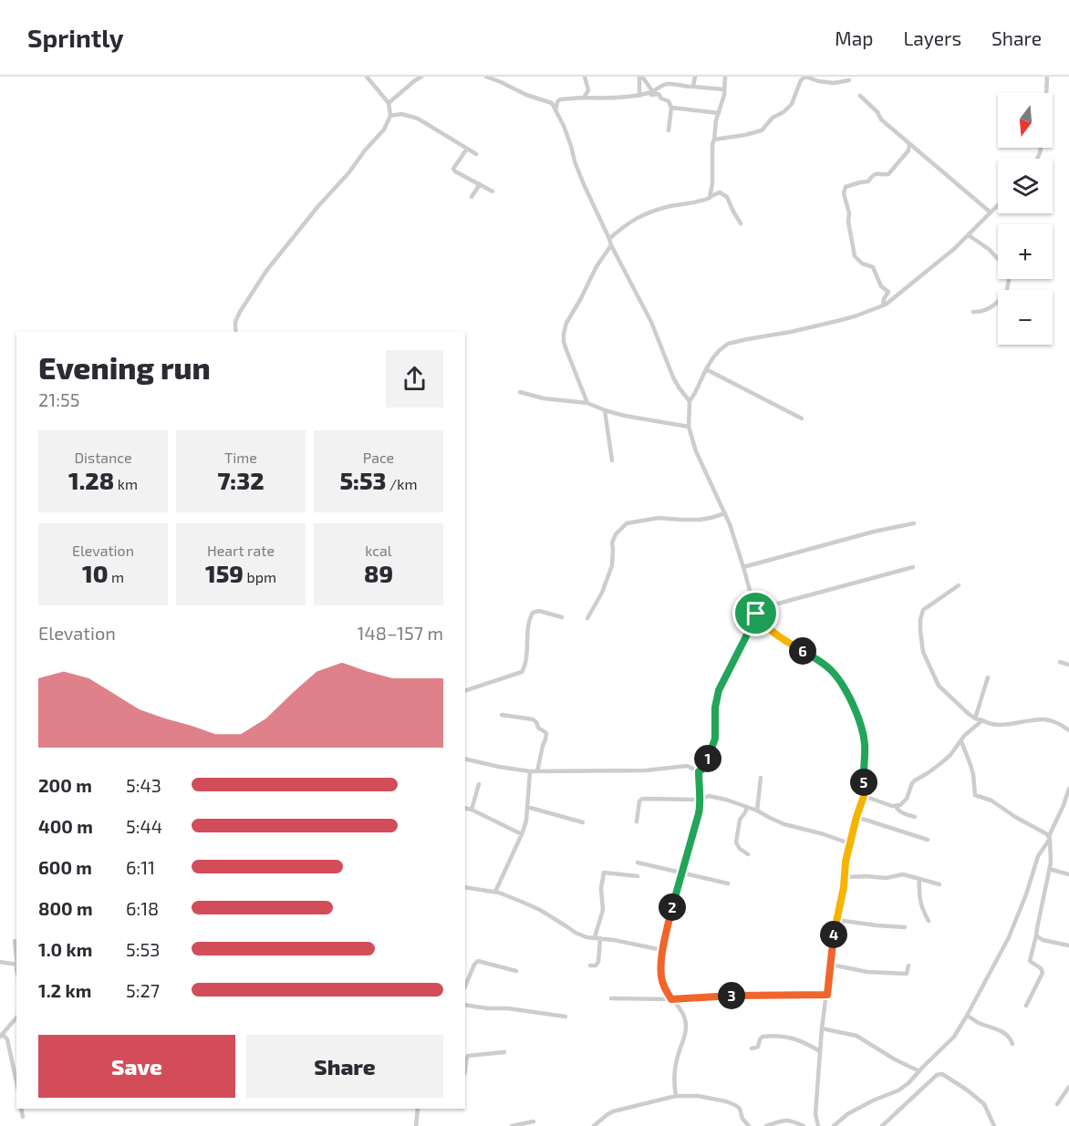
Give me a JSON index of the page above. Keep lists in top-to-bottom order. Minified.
{"north":"bottom","page":{"header":"Sprintly","nav":["Map","Layers","Share"],"map_buttons":["+","−"],"heading":["Evening run","21:55"],"stats":[["Distance","1.28 km"],["Time","7:32"],["Pace","5:53 /km"],["Elevation","10 m"],["Heart rate","159 bpm"],["kcal","89"]],"chart":["Elevation","148–157 m"],"pins":["6","1","5","2","4","3"],"list":[{"name":"200 m","note":"5:43"},{"name":"400 m","note":"5:44"},{"name":"600 m","note":"6:11"},{"name":"800 m","note":"6:18"},{"name":"1.0 km","note":"5:53"},{"name":"1.2 km","note":"5:27"}],"buttons":["Save","Share"]}}
